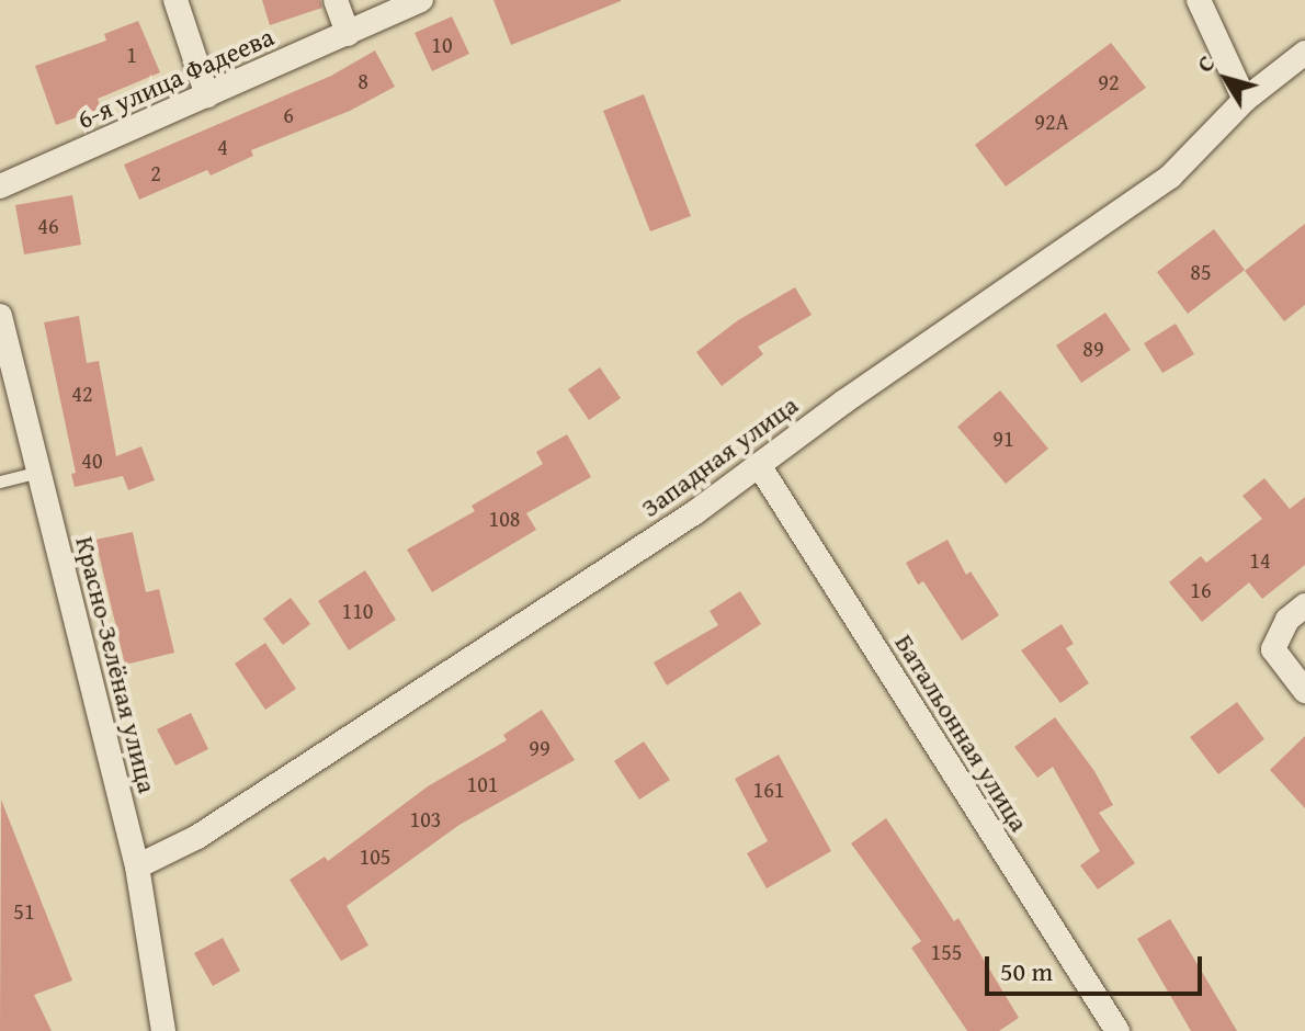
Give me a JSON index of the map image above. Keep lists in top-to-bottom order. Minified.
{"streets":{"street":["6-я улица Фадеева","Западная улица","Красно-Зелёная улица","Батальонная улица"]},"crossings":[["Западная улица","Красно-Зелёная улица"],["Западная улица","Батальонная улица"]],"house_numbers":["10","1","8","92","6","92А","4","2","46","85","89","42","91","40","108","14","16","110","99","101","161","103","105","51","155"],"scale_bar":"50 m","north":"top left"}
